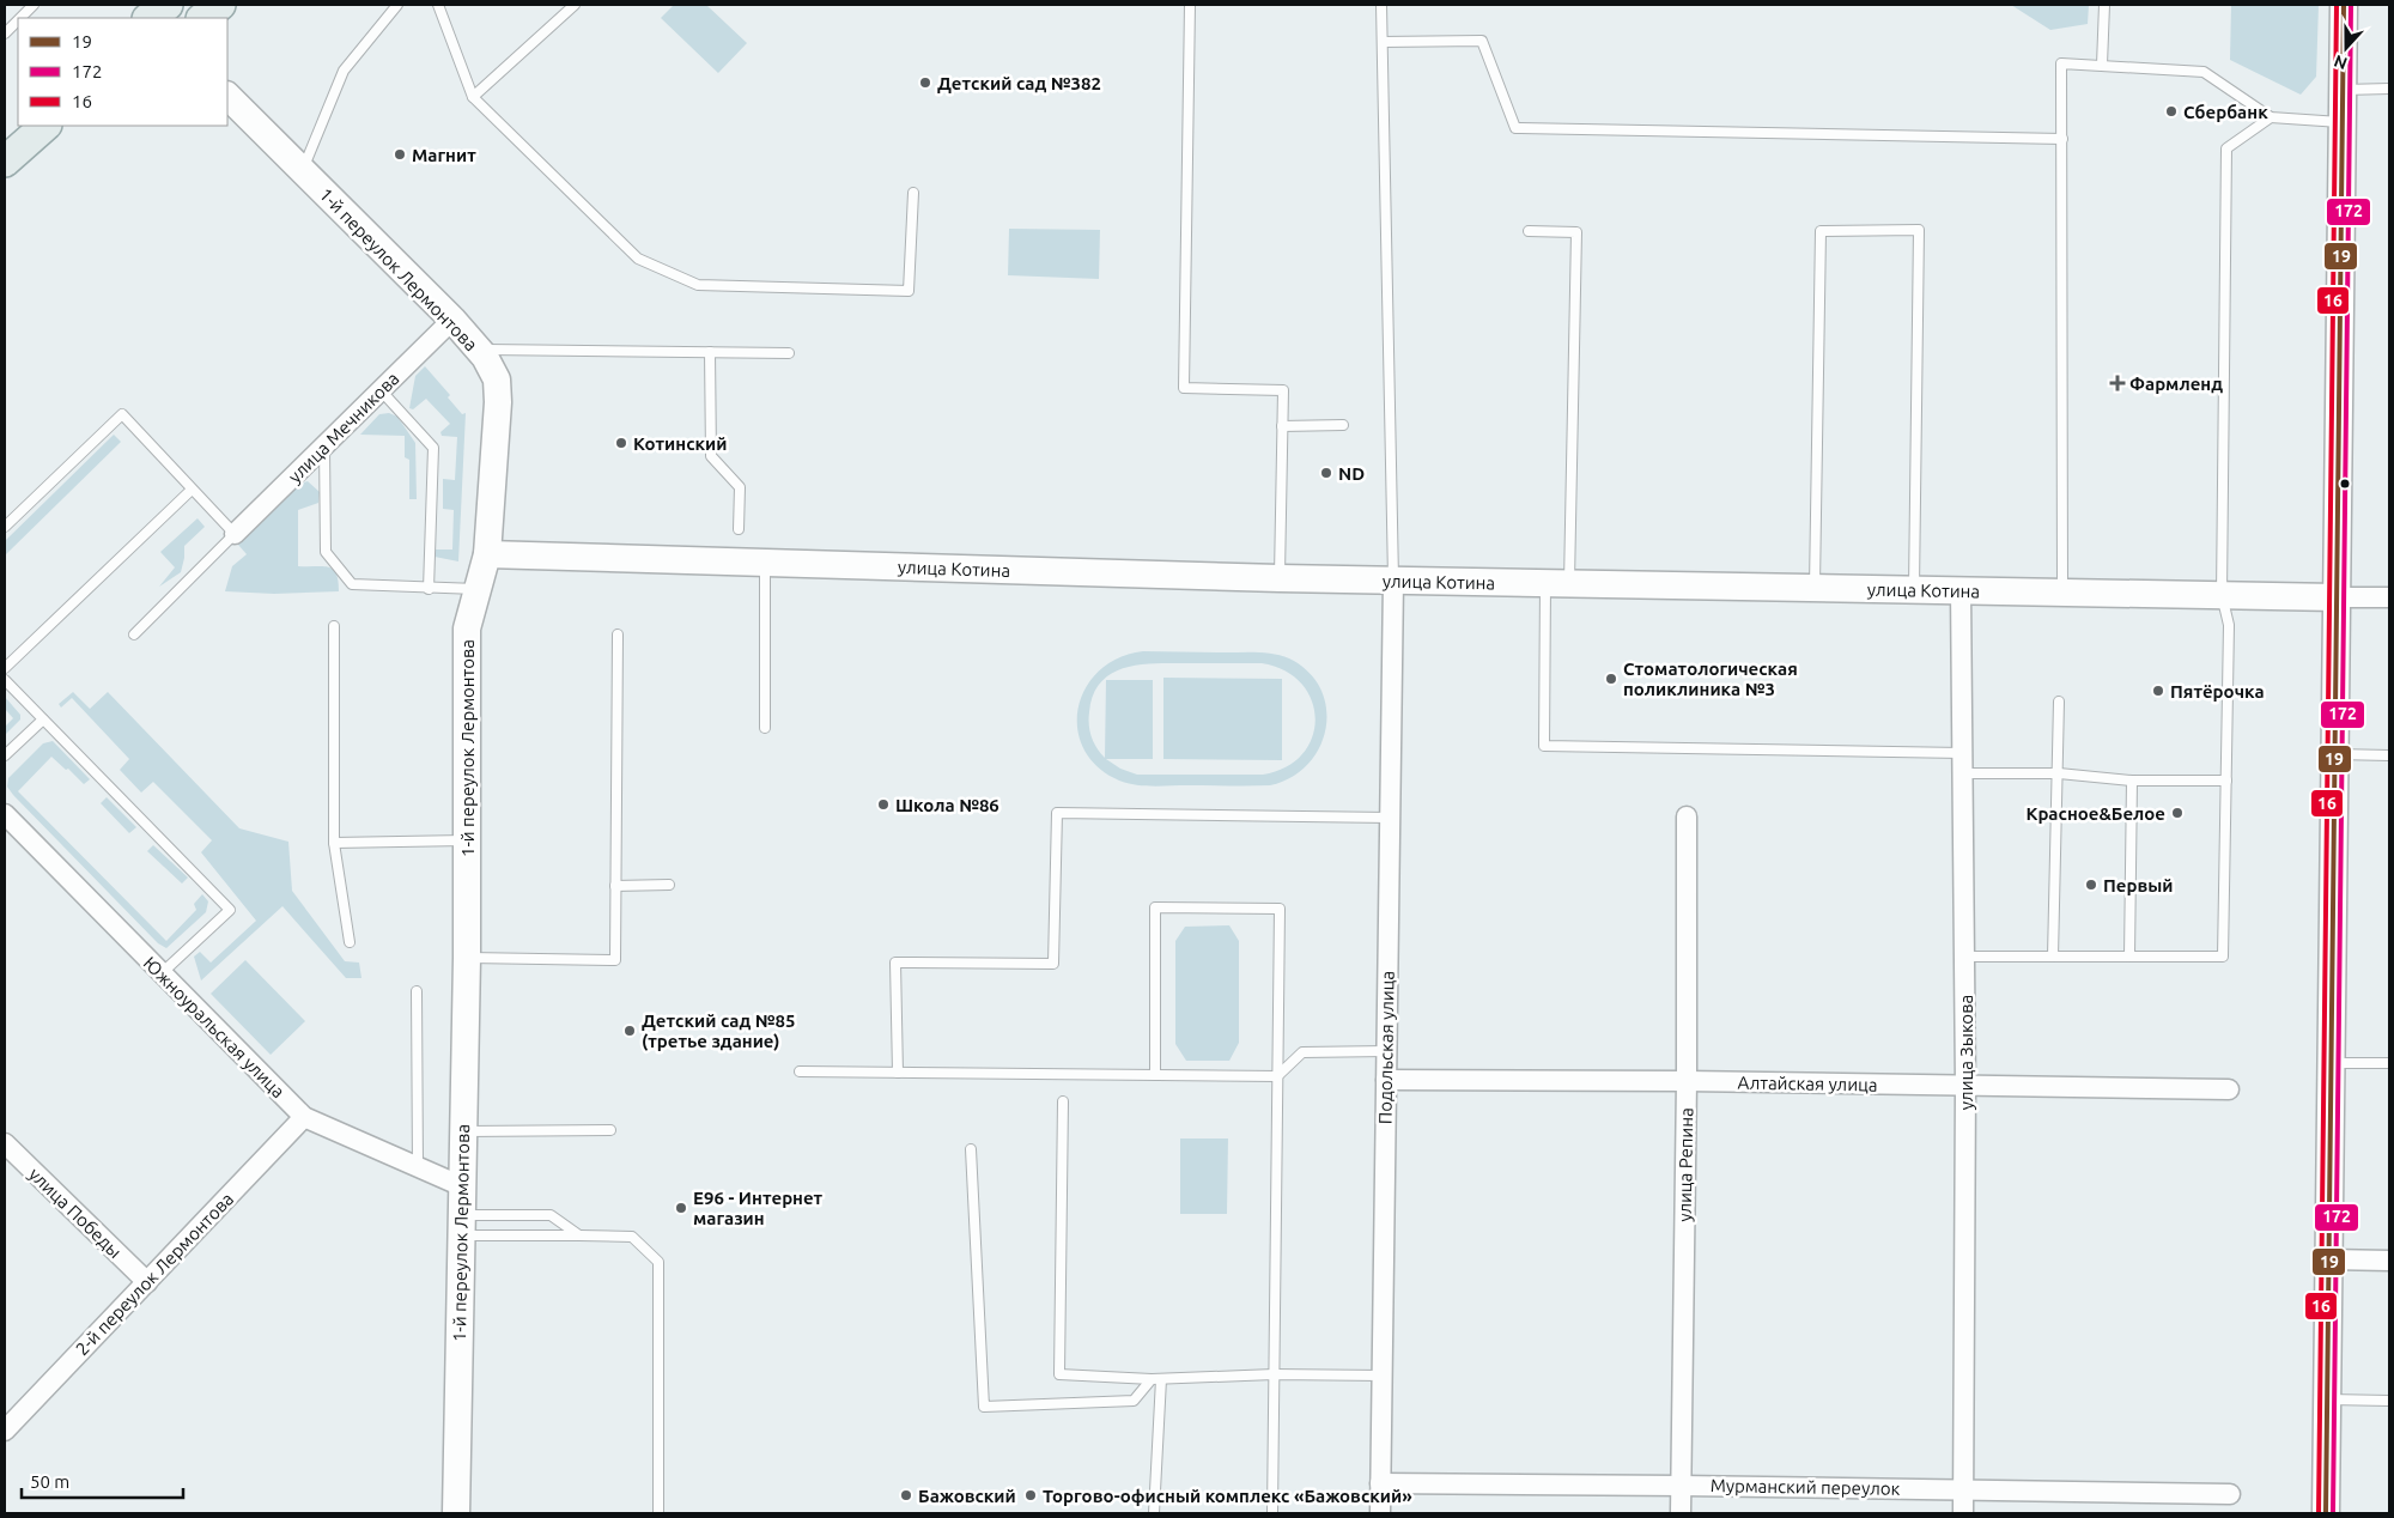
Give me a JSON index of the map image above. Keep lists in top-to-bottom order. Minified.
{"streets":{"street":["1-й переулок Лермонтова","улица Мечникова","улица Котина","Южноуральская улица","Подольская улица","улица Зыкова","Алтайская улица","улица Репина","улица Победы","2-й переулок Лермонтова","Мурманский переулок"]},"crossings":[["1-й переулок Лермонтова","улица Мечникова"],["1-й переулок Лермонтова","улица Котина"],["1-й переулок Лермонтова","Южноуральская улица"],["улица Котина","Подольская улица"],["улица Котина","улица Зыкова"],["Южноуральская улица","2-й переулок Лермонтова"],["Подольская улица","Алтайская улица"],["Подольская улица","Мурманский переулок"],["улица Зыкова","Алтайская улица"],["улица Зыкова","Мурманский переулок"],["Алтайская улица","улица Репина"],["улица Репина","Мурманский переулок"],["улица Победы","2-й переулок Лермонтова"]],"places":{"other":["Детский сад №382","Сбербанк","Магнит","Котинский","ND","Стоматологическая поликлиника №3","Пятёрочка","Школа №86","Красное&Белое","Первый","Детский сад №85 (третье здание)","Е96 - Интернет магазин","Бажовский","Торгово-офисный комплекс «Бажовский»"],"health":["Фармленд"]},"lines":["transit line 19","transit line 172","transit line 16"],"legend":["19","172","16"],"scale_bar":"50 m","north":"bottom"}
